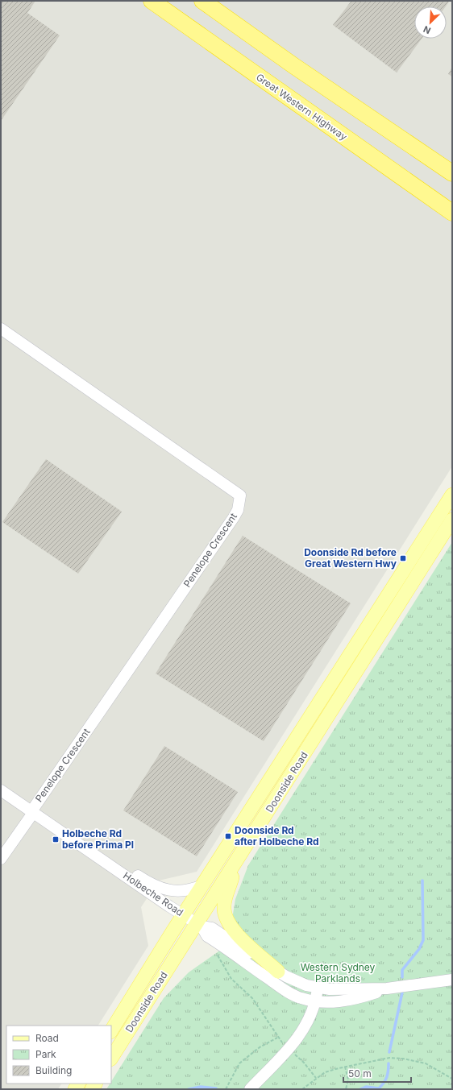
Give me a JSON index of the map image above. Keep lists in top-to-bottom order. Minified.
{"streets":{"highway":["Great Western Highway"],"main road":["Doonside Road"],"street":["Penelope Crescent","Holbeche Road"]},"crossings":[["Penelope Crescent","Holbeche Road"],["Doonside Road","Holbeche Road"]],"parks":["Western Sydney Parklands"],"places":{"transit":["Doonside Rd before Great Western Hwy","Doonside Rd after Holbeche Rd","Holbeche Rd before Prima Pl"]},"legend":["Road","Park","Building"],"scale_bar":"50 m","north":"bottom left"}
